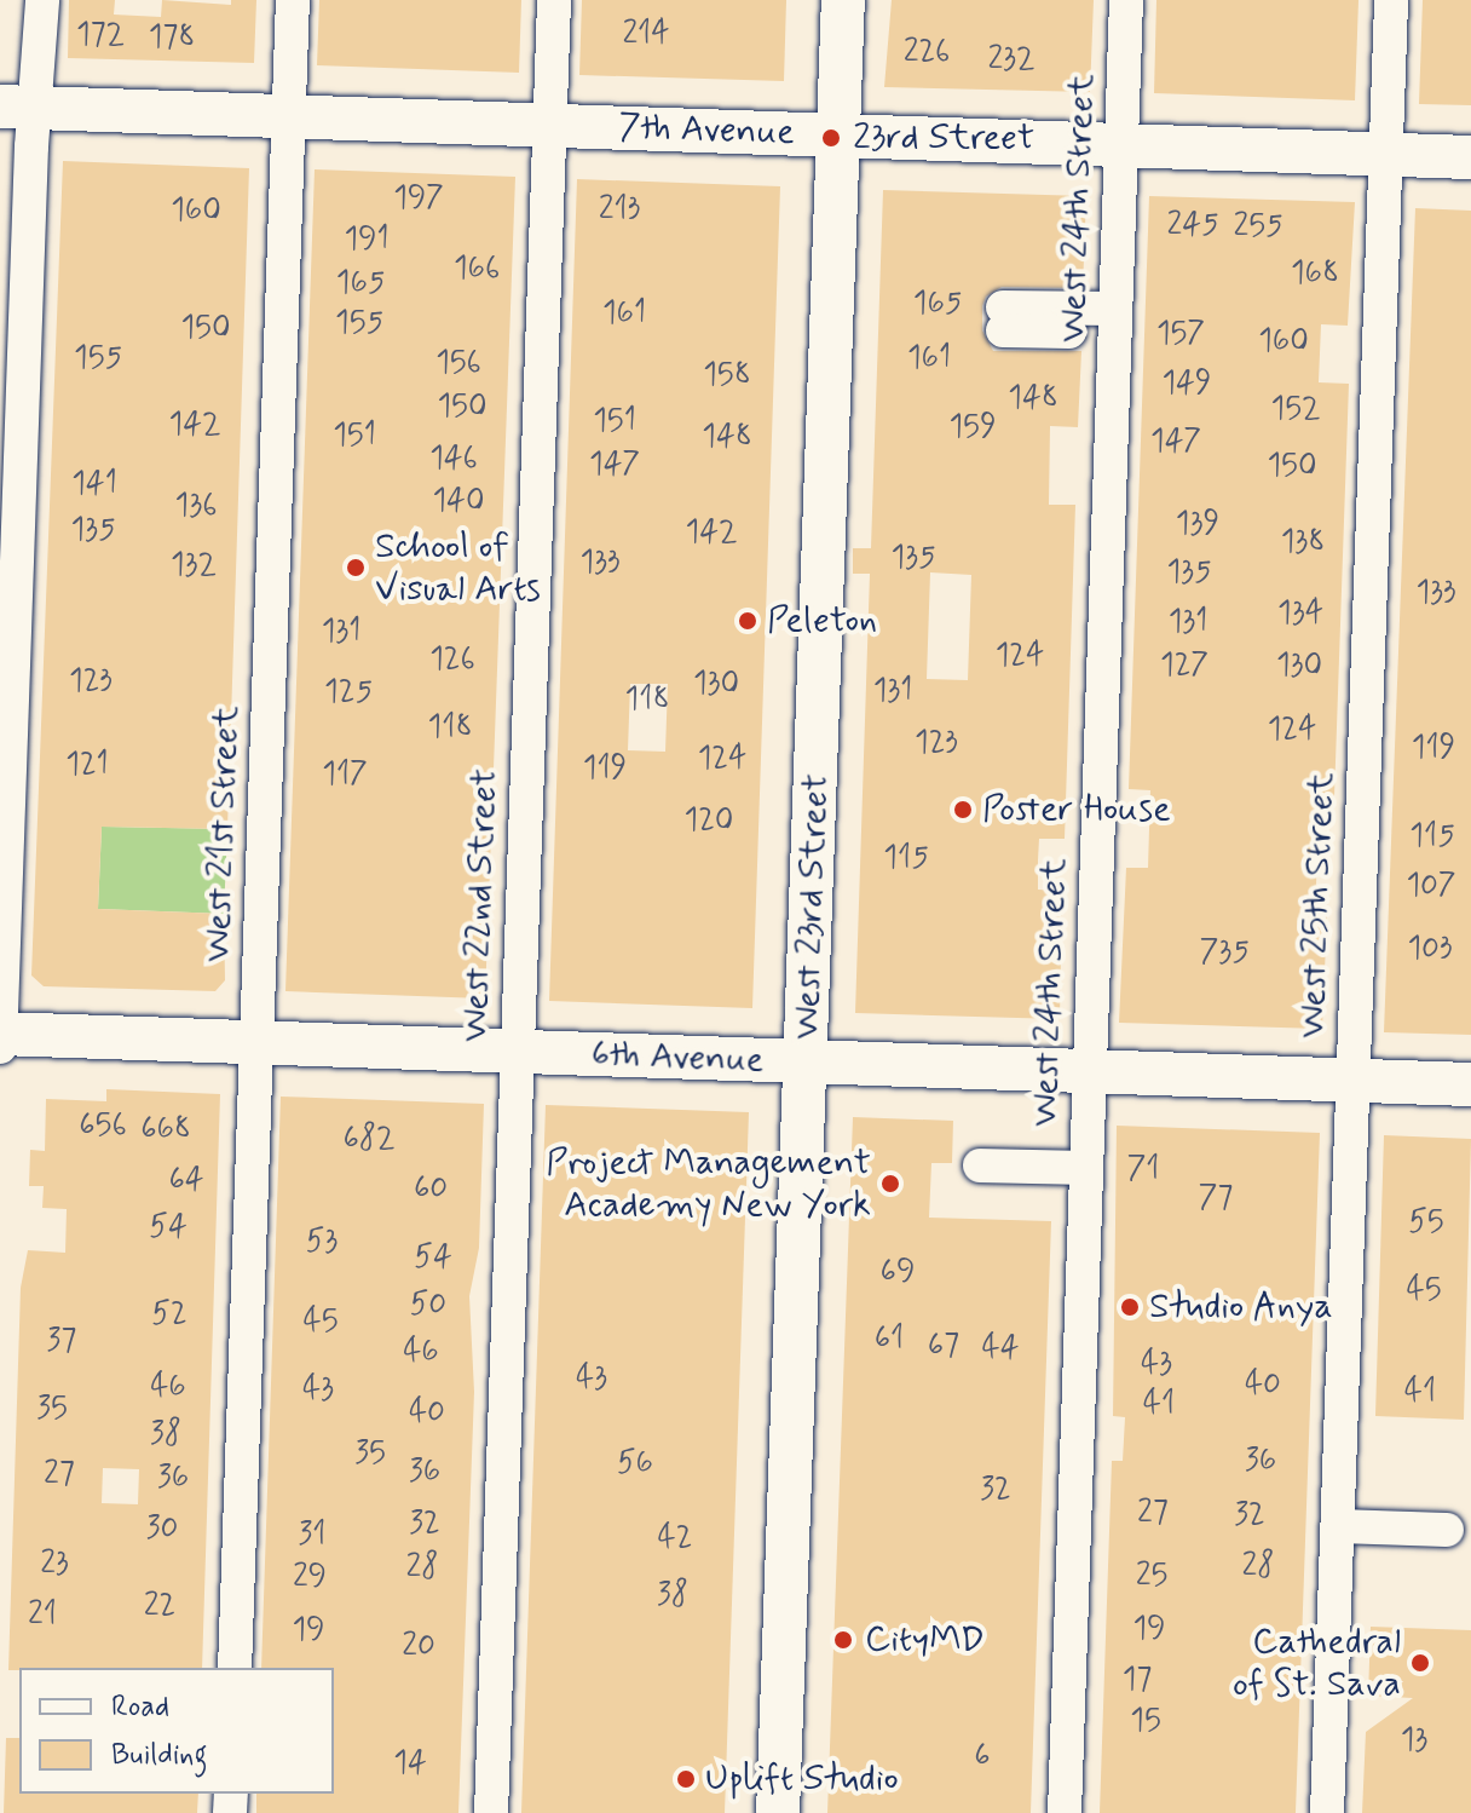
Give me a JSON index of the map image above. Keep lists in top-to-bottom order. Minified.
{"streets":{"main road":["7th Avenue","West 23rd Street","6th Avenue"],"street":["West 24th Street","West 21st Street","West 22nd Street","West 25th Street"]},"crossings":[["7th Avenue","West 24th Street"],["7th Avenue","West 21st Street"],["7th Avenue","West 22nd Street"],["7th Avenue","West 25th Street"],["7th Avenue","West 23rd Street"],["West 24th Street","6th Avenue"],["West 21st Street","6th Avenue"],["West 22nd Street","6th Avenue"],["West 25th Street","6th Avenue"],["West 23rd Street","6th Avenue"]],"places":["23rd Street","School of Visual Arts","Peleton","Poster House","Project Management Academy New York","Studio Anya","CityMD","Cathedral of St. Sava","Uplift Studio"],"house_numbers":["214","172","178","226","232","197","213","160","245","255","191","166","168","165","165","161","155","150","157","160","155","161","156","158","149","148","150","152","151","142","159","151","148","147","146","147","150","141","140","136","139","135","142","138","135","133","132","135","133","134","131","131","124","126","127","130","123","130","131","125","118","118","124","123","119","124","121","119","117","120","115","115","107","103","735","656","668","682","71","64","60","77","55","54","53","54","69","45","50","52","45","61","37","67","44","46","43","43","40","46","43","41","41","35","40","38","35","36","56","36","27","36","32","27","32","32","30","31","42","23","28","28","25","29","38","22","21","19","19","20","17","15","13","6","14"],"legend":["Road","Building"]}
